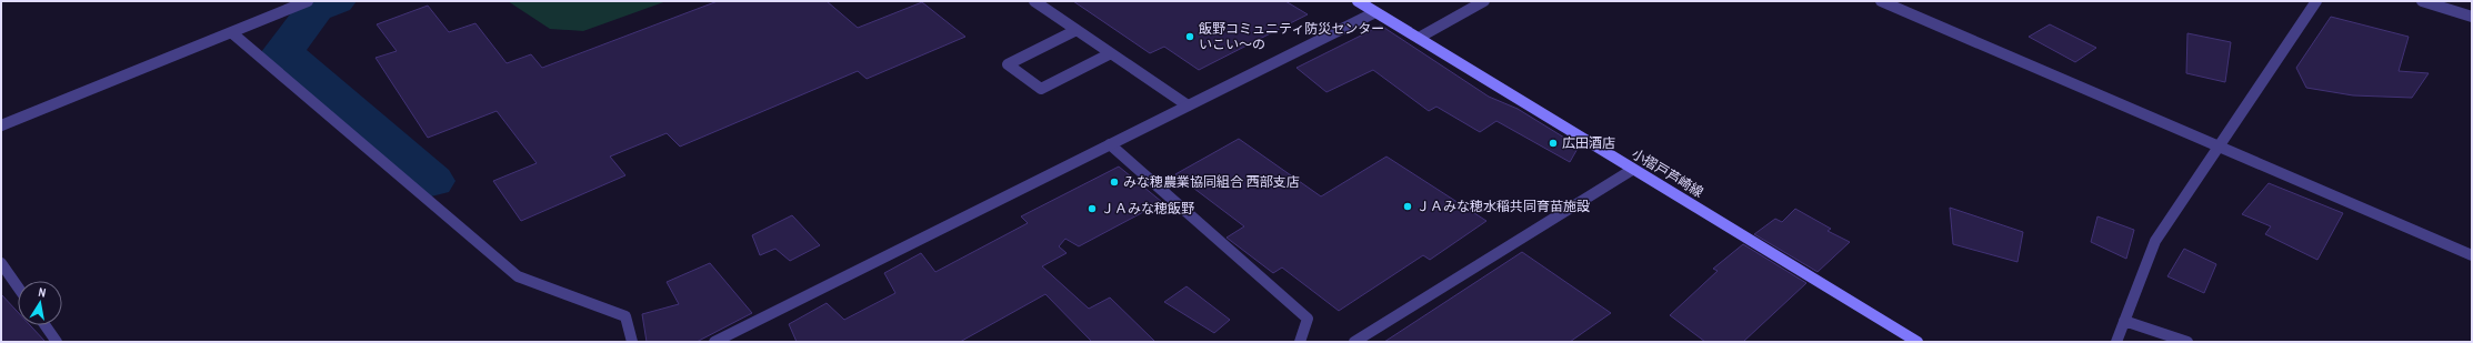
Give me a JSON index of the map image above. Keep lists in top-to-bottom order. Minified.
{"streets":{"main road":["小摺戸芦崎線"]},"places":["飯野コミュニティ防災センター いこい～の","広田酒店","みな穂農業協同組合 西部支店","ＪＡみな穂水稲共同育苗施設","ＪＡみな穂飯野"],"north":"top"}
